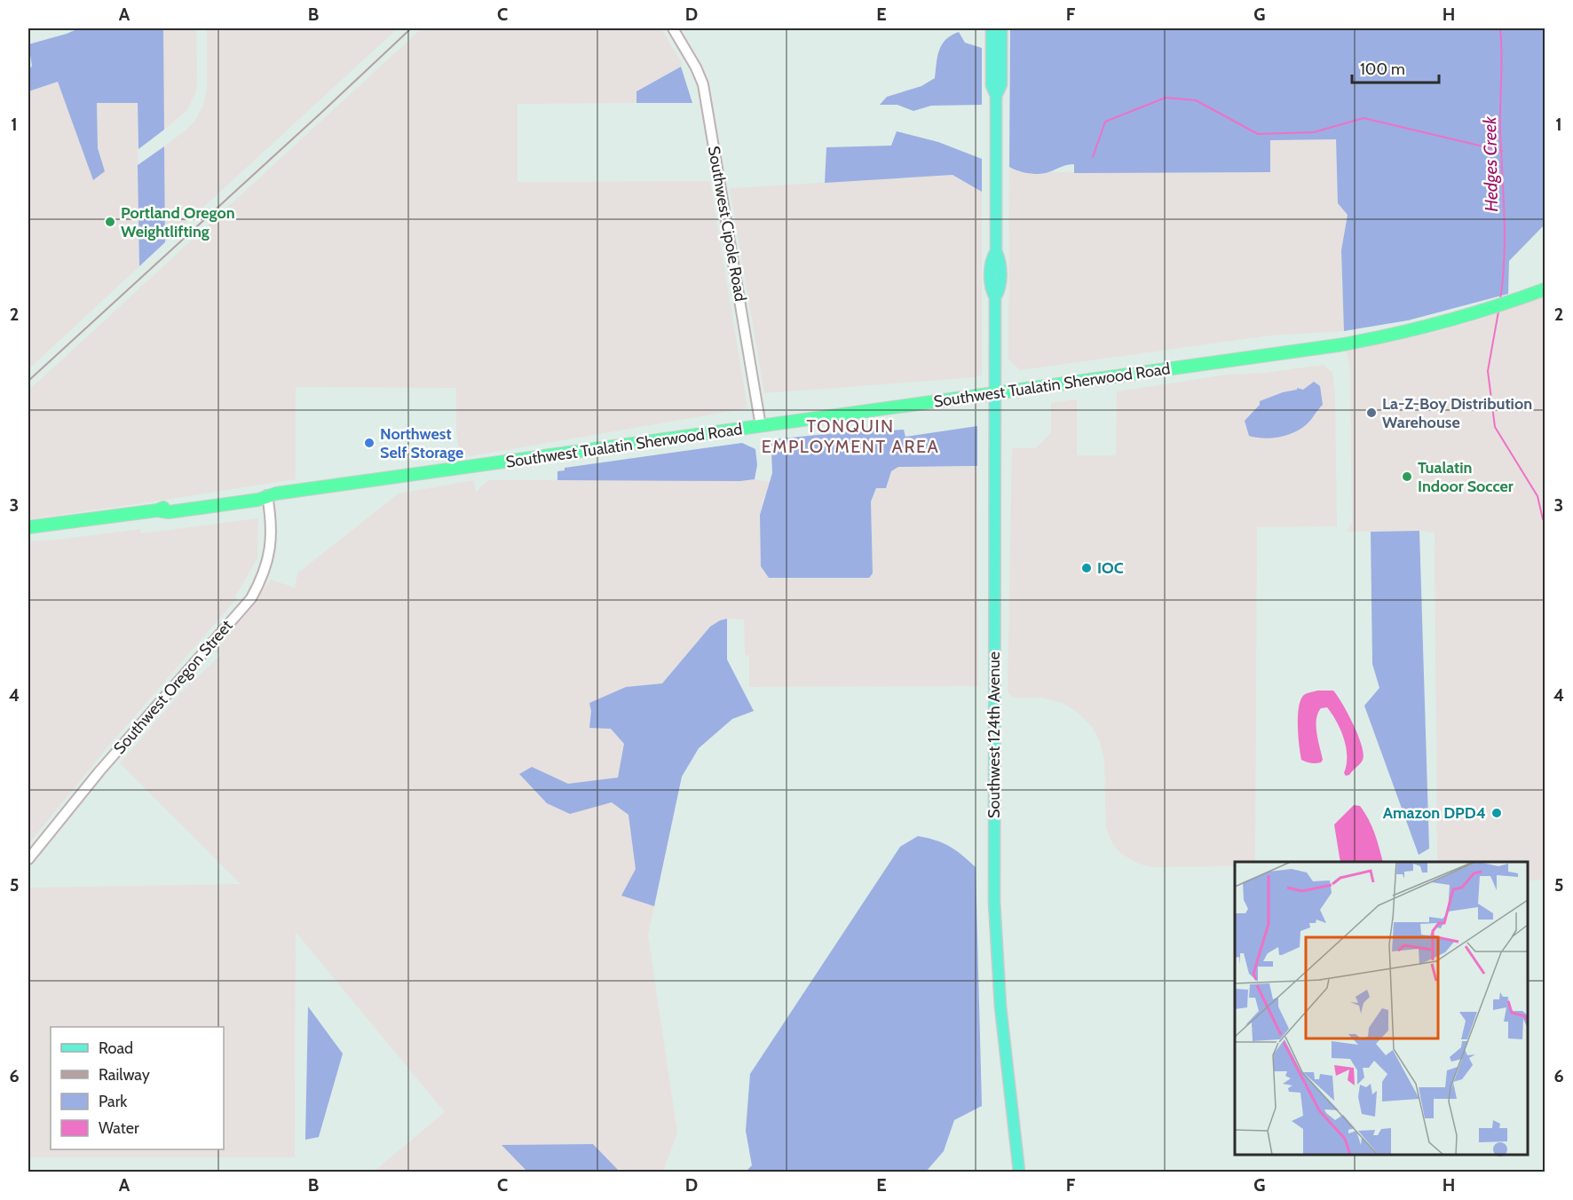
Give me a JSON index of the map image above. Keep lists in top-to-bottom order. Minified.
{"streets":{"highway":["Southwest Tualatin Sherwood Road"],"main road":["Southwest Cipole Road","Southwest Oregon Street","Southwest 124th Avenue"]},"crossings":[["Southwest Cipole Road","Southwest Tualatin Sherwood Road"],["Southwest Tualatin Sherwood Road","Southwest Oregon Street"],["Southwest Tualatin Sherwood Road","Southwest 124th Avenue"]],"districts":["TONQUIN EMPLOYMENT AREA"],"water":["Hedges Creek"],"places":["Portland Oregon Weightlifting","La-Z-Boy Distribution Warehouse","Northwest Self Storage","Tualatin Indoor Soccer","IOC","Amazon DPD4"],"legend":["Road","Railway","Park","Water"],"scale_bar":"100 m","grid":{"columns":["A","B","C","D","E","F","G","H"],"rows":["1","2","3","4","5","6"]}}
